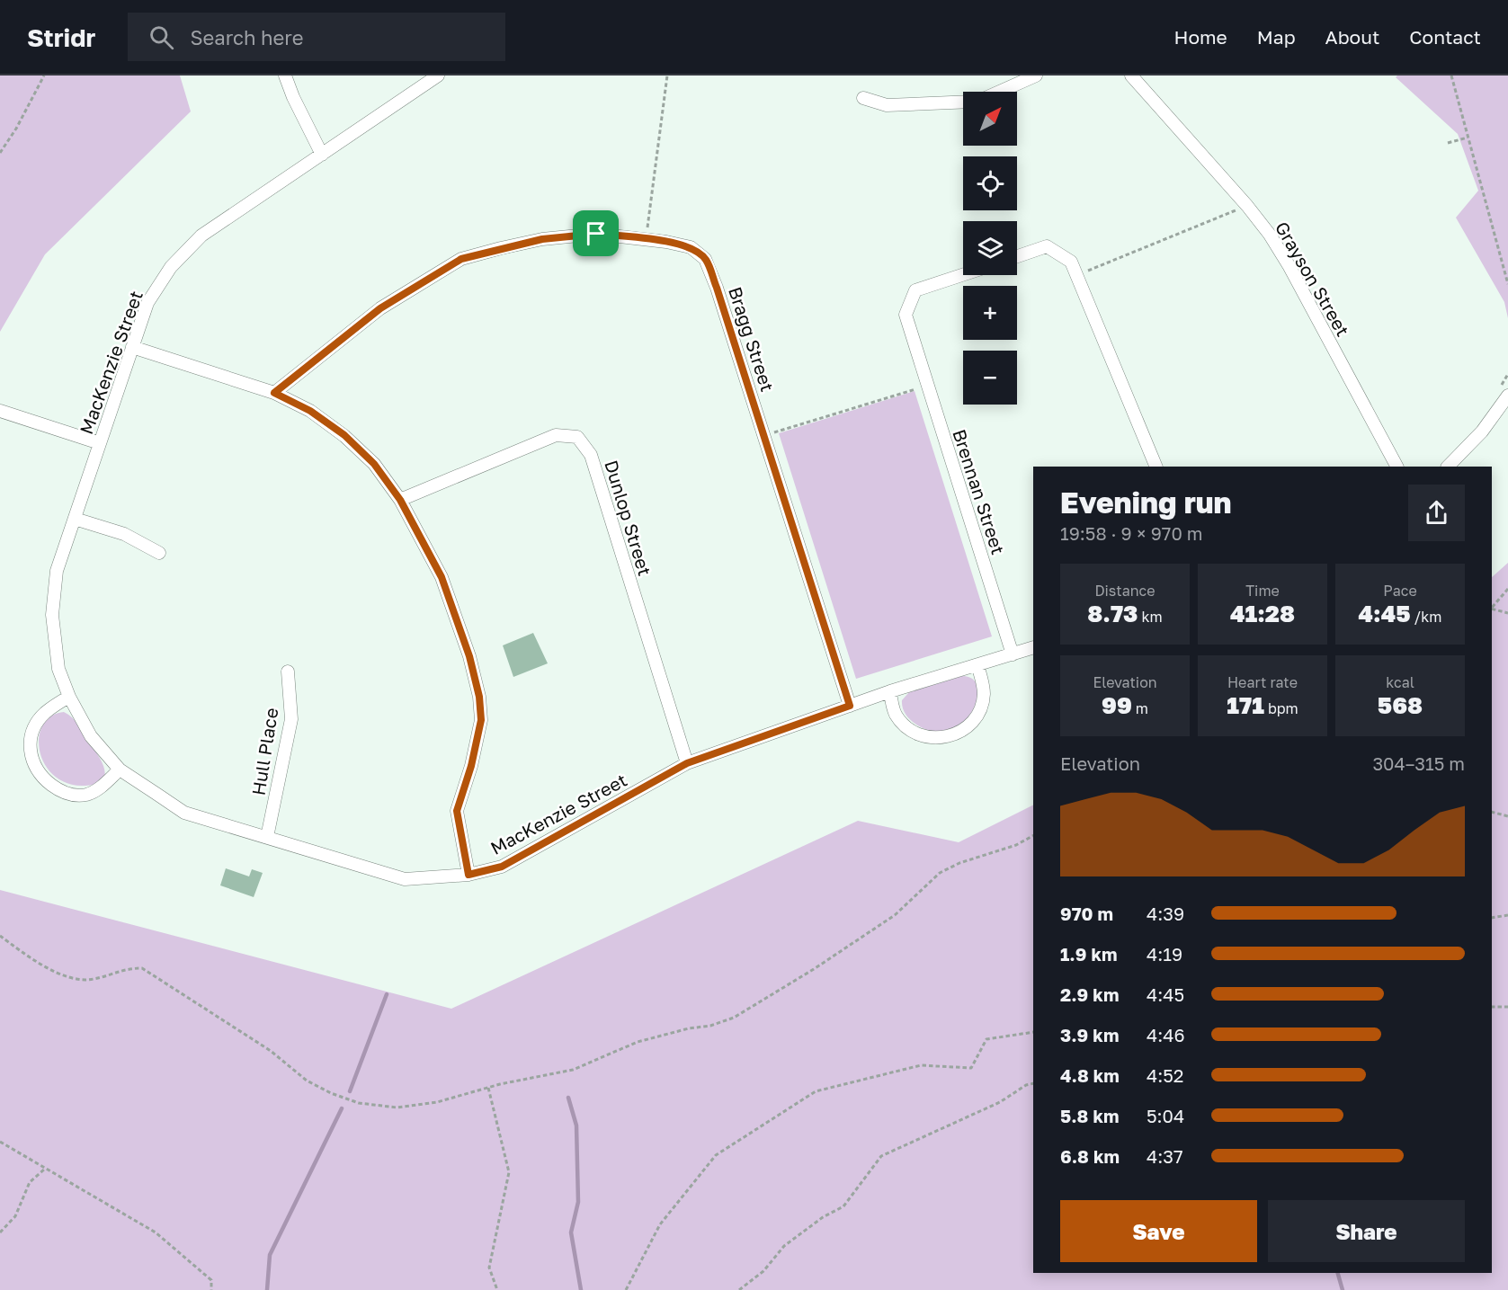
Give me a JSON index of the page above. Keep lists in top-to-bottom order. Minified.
{"streets":{"street":["Grayson Street","Bragg Street","MacKenzie Street","Brennan Street","Dunlop Street","Hull Place"]},"crossings":[["Bragg Street","MacKenzie Street"],["MacKenzie Street","Brennan Street"],["MacKenzie Street","Dunlop Street"],["MacKenzie Street","Hull Place"]],"north":"top right","page":{"header":"Stridr","search":"Search here","nav":["Home","Map","About","Contact"],"map_buttons":["+","−"],"heading":["Evening run","19:58 · 9 × 970 m"],"stats":[["Distance","8.73 km"],["Time","41:28"],["Pace","4:45 /km"],["Elevation","99 m"],["Heart rate","171 bpm"],["kcal","568"]],"chart":["Elevation","304–315 m"],"list":[{"name":"970 m","note":"4:39"},{"name":"1.9 km","note":"4:19"},{"name":"2.9 km","note":"4:45"},{"name":"3.9 km","note":"4:46"},{"name":"4.8 km","note":"4:52"},{"name":"5.8 km","note":"5:04"},{"name":"6.8 km","note":"4:37"}],"buttons":["Save","Share"]}}
